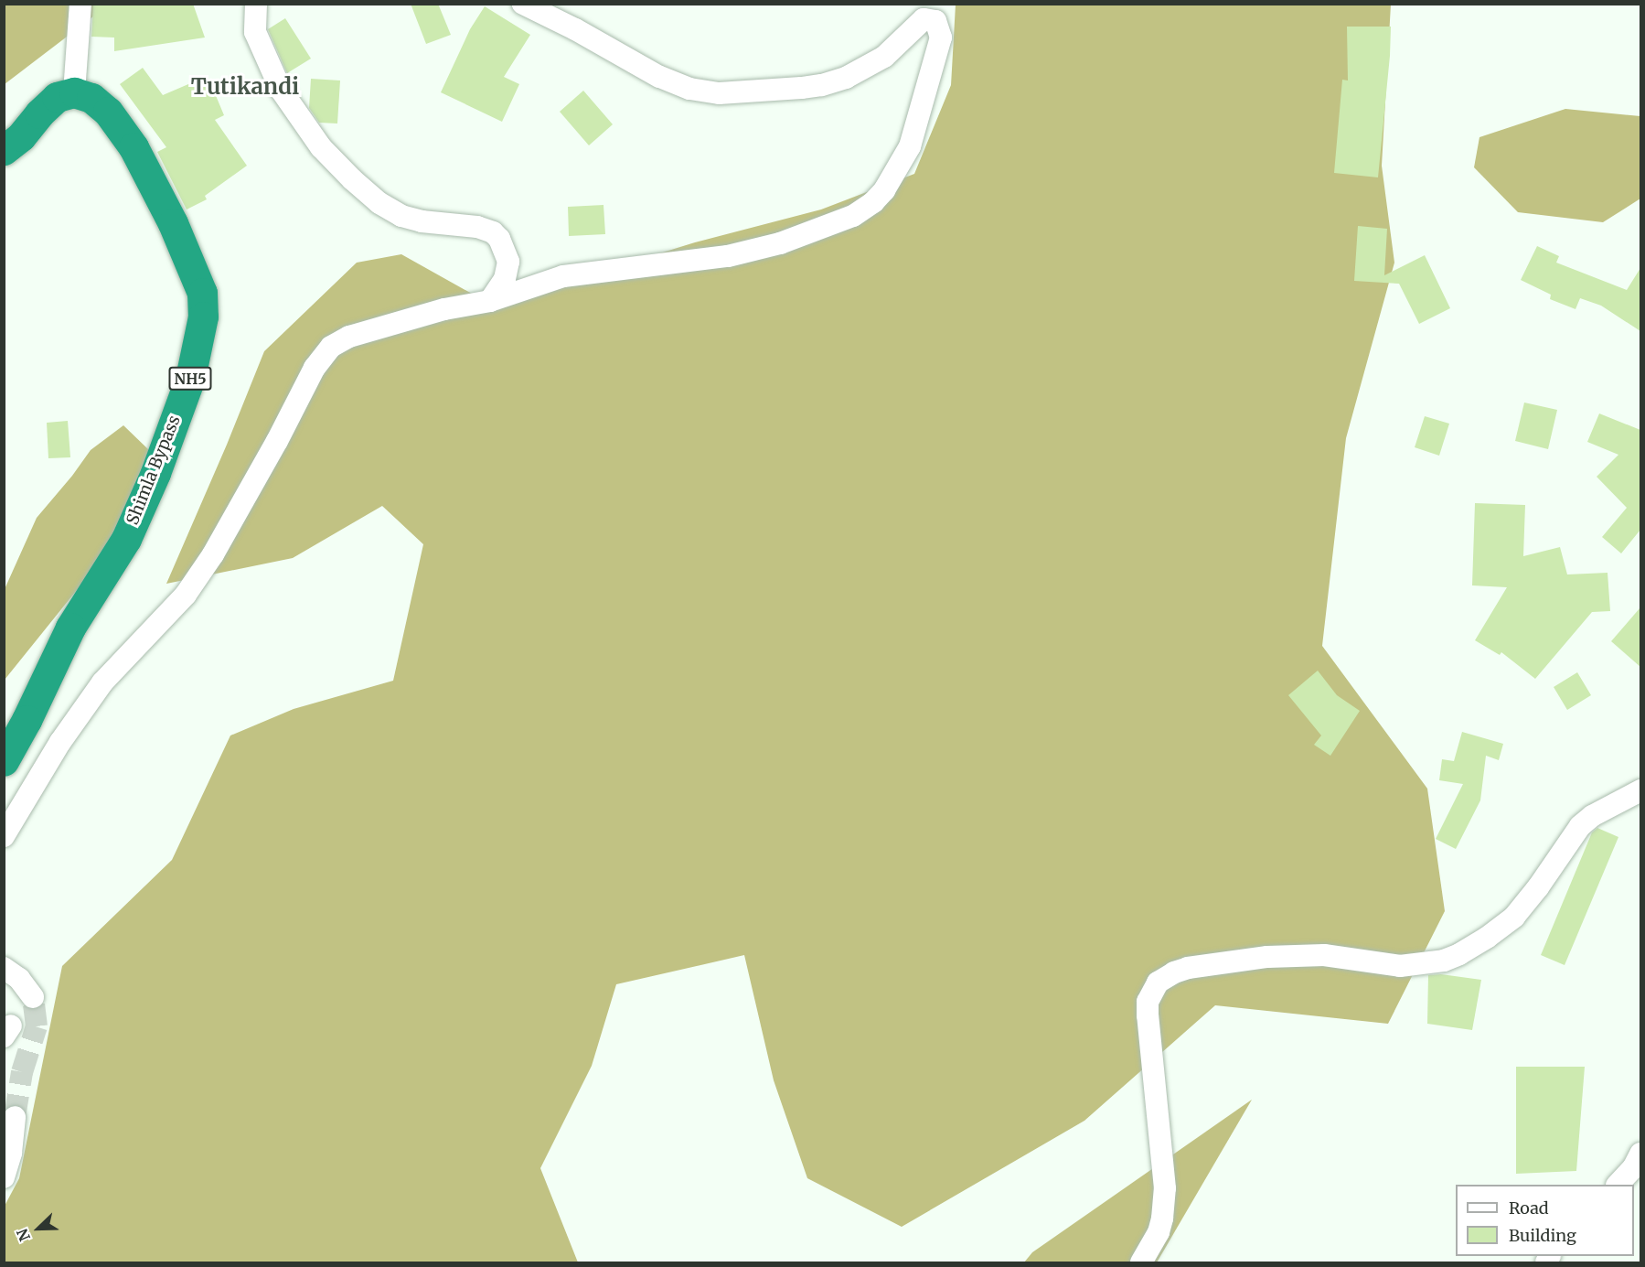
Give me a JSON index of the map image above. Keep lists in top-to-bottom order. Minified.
{"streets":{"highway":["NH5","Shimla Bypass"]},"districts":["Tutikandi"],"legend":["Road","Building"],"north":"bottom left"}
